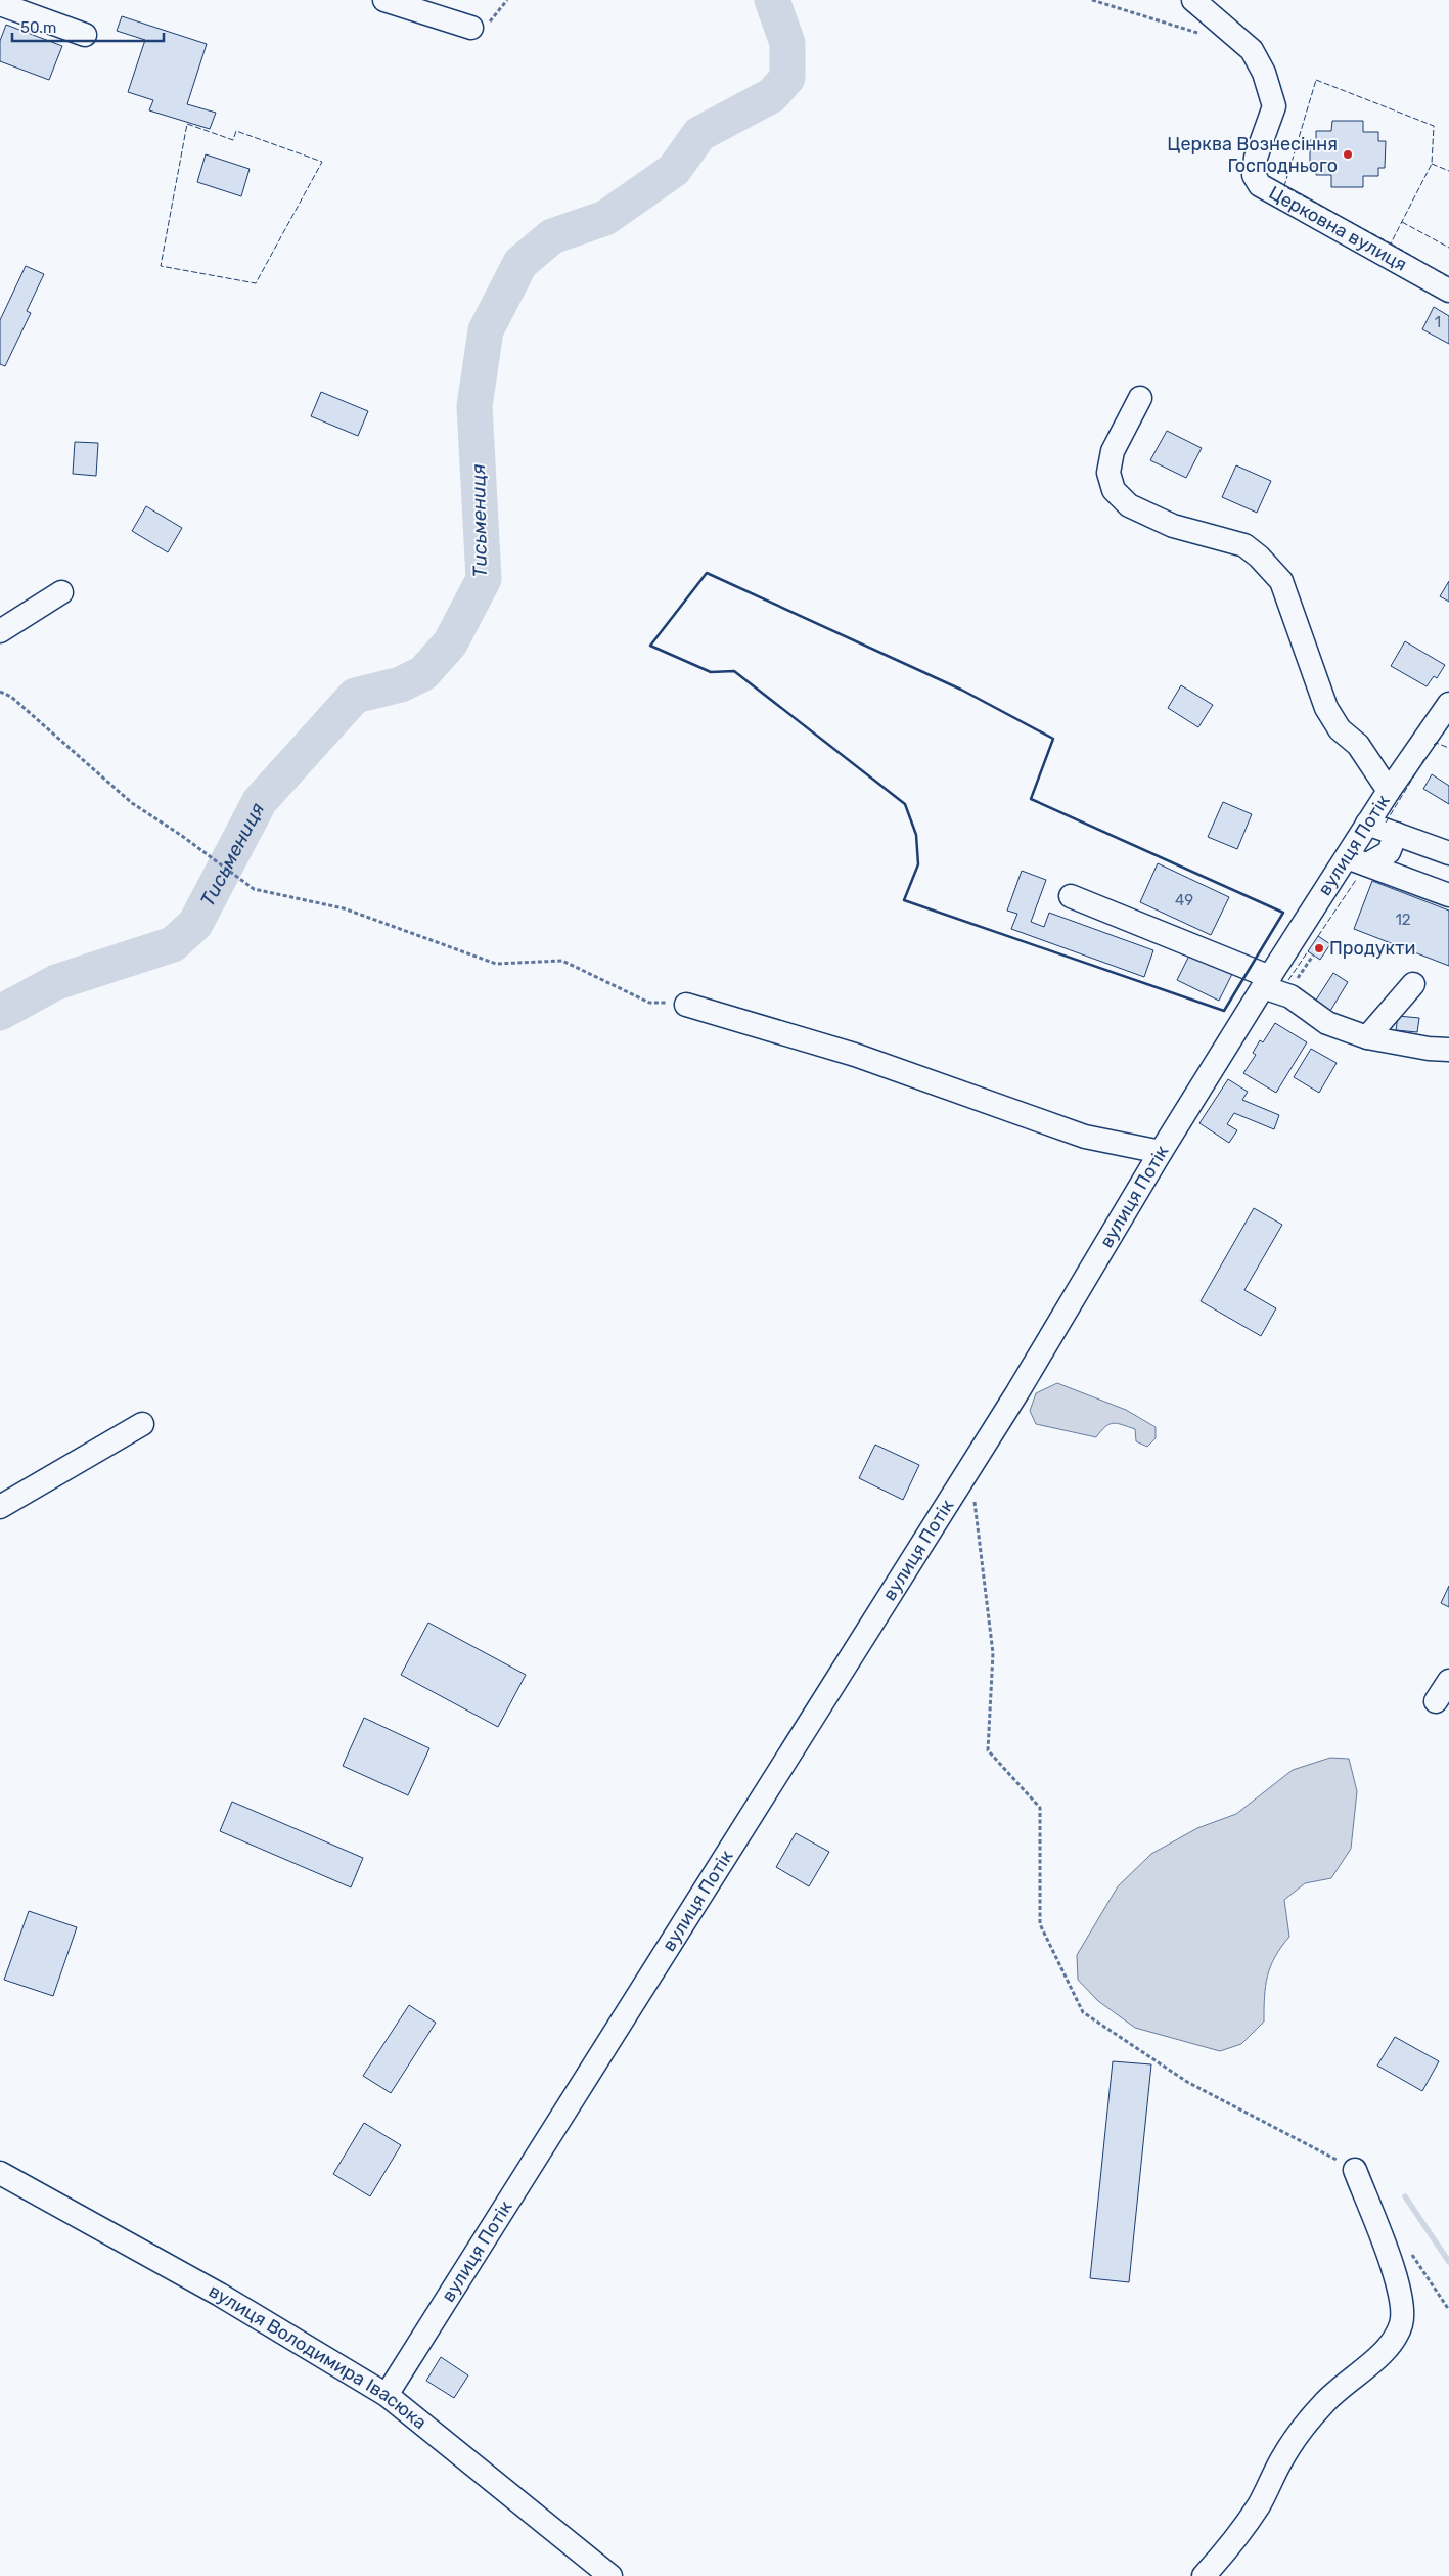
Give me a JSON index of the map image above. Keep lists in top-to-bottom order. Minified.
{"streets":{"street":["Церковна вулиця","вулиця Потік","вулиця Володимира Івасюка"]},"crossings":[["вулиця Потік","вулиця Володимира Івасюка"]],"water":["Тисьмениця"],"places":["Церква Вознесіння Господнього","Продукти"],"house_numbers":["1","49","12"],"scale_bar":"50 m"}
